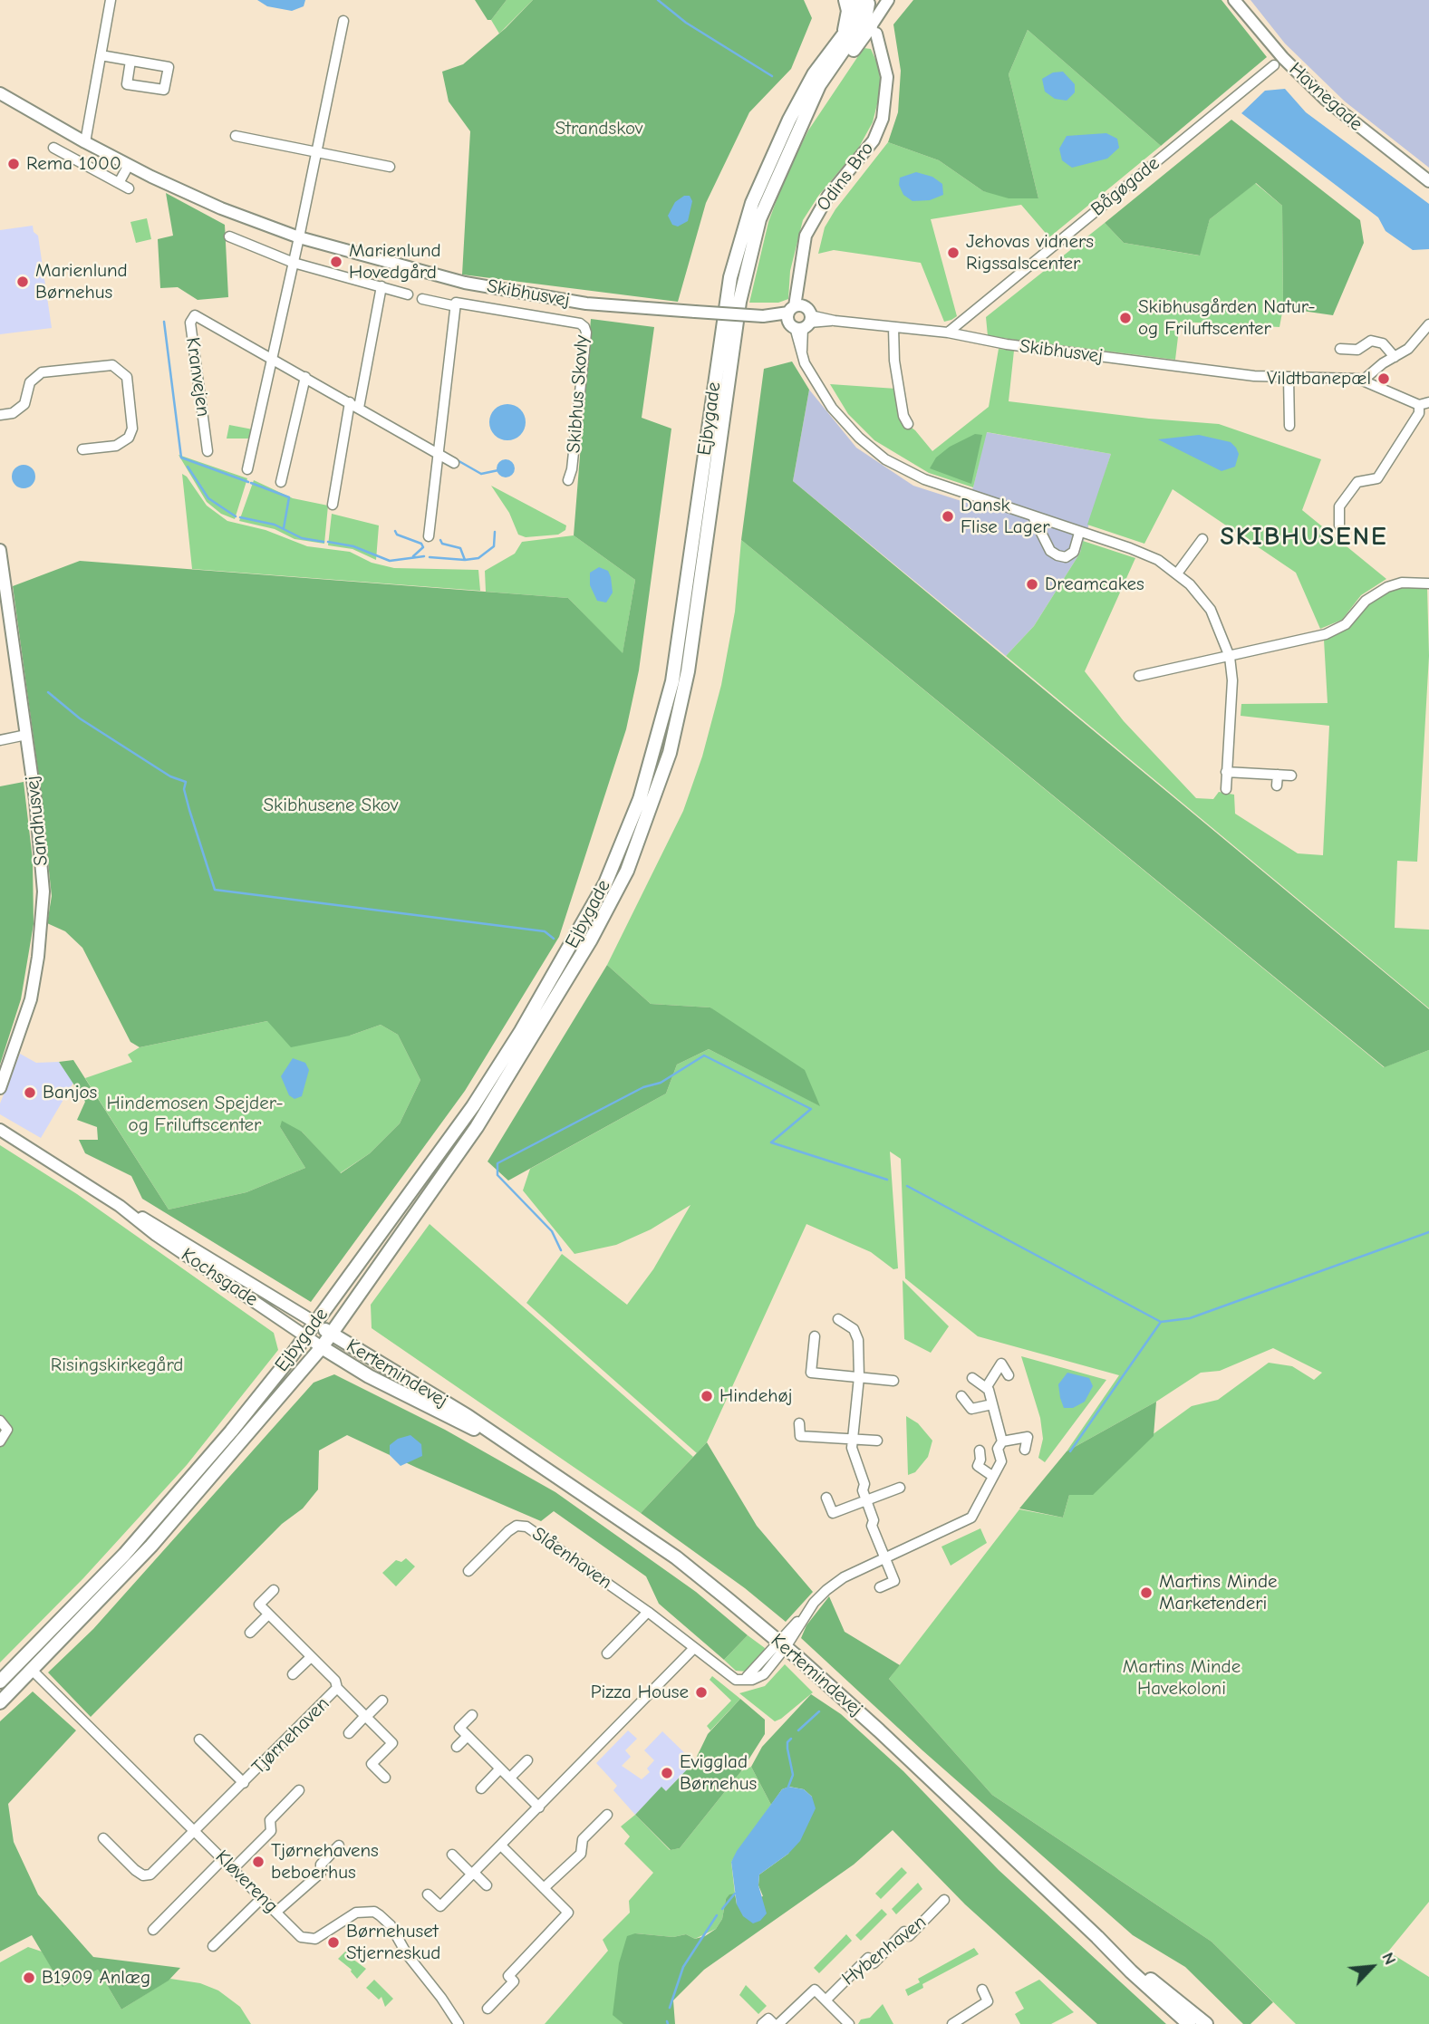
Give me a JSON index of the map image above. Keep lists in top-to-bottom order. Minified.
{"streets":{"main road":["Ejbygade","Kertemindevej"],"street":["Havnegade","Odins Bro","Bågøgade","Skibhusvej","Kranvejen","Skibhus Skovly","Sandhusvej","Kochsgade","Slåenhaven","Tjørnehaven","Kløvereng","Hybenhaven"]},"crossings":[["Odins Bro","Skibhusvej"],["Odins Bro","Ejbygade"],["Bågøgade","Skibhusvej"],["Ejbygade","Kochsgade"],["Ejbygade","Kertemindevej"],["Ejbygade","Kløvereng"],["Kochsgade","Kertemindevej"],["Kertemindevej","Slåenhaven"],["Tjørnehaven","Kløvereng"]],"districts":["SKIBHUSENE"],"parks":["Strandskov","Skibhusene Skov","Hindemosen Spejder- og Friluftscenter","Risingskirkegård","Martins Minde Havekoloni"],"places":["Rema 1000","Jehovas vidners Rigssalscenter","Marienlund Hovedgård","Marienlund Børnehus","Skibhusgården Natur- og Friluftscenter","Vildtbanepæl","Dansk Flise Lager","Dreamcakes","Banjos","Hindehøj","Martins Minde Marketenderi","Pizza House","Evigglad Børnehus","Tjørnehavens beboerhus","Børnehuset Stjerneskud","B1909 Anlæg"],"north":"top right"}
